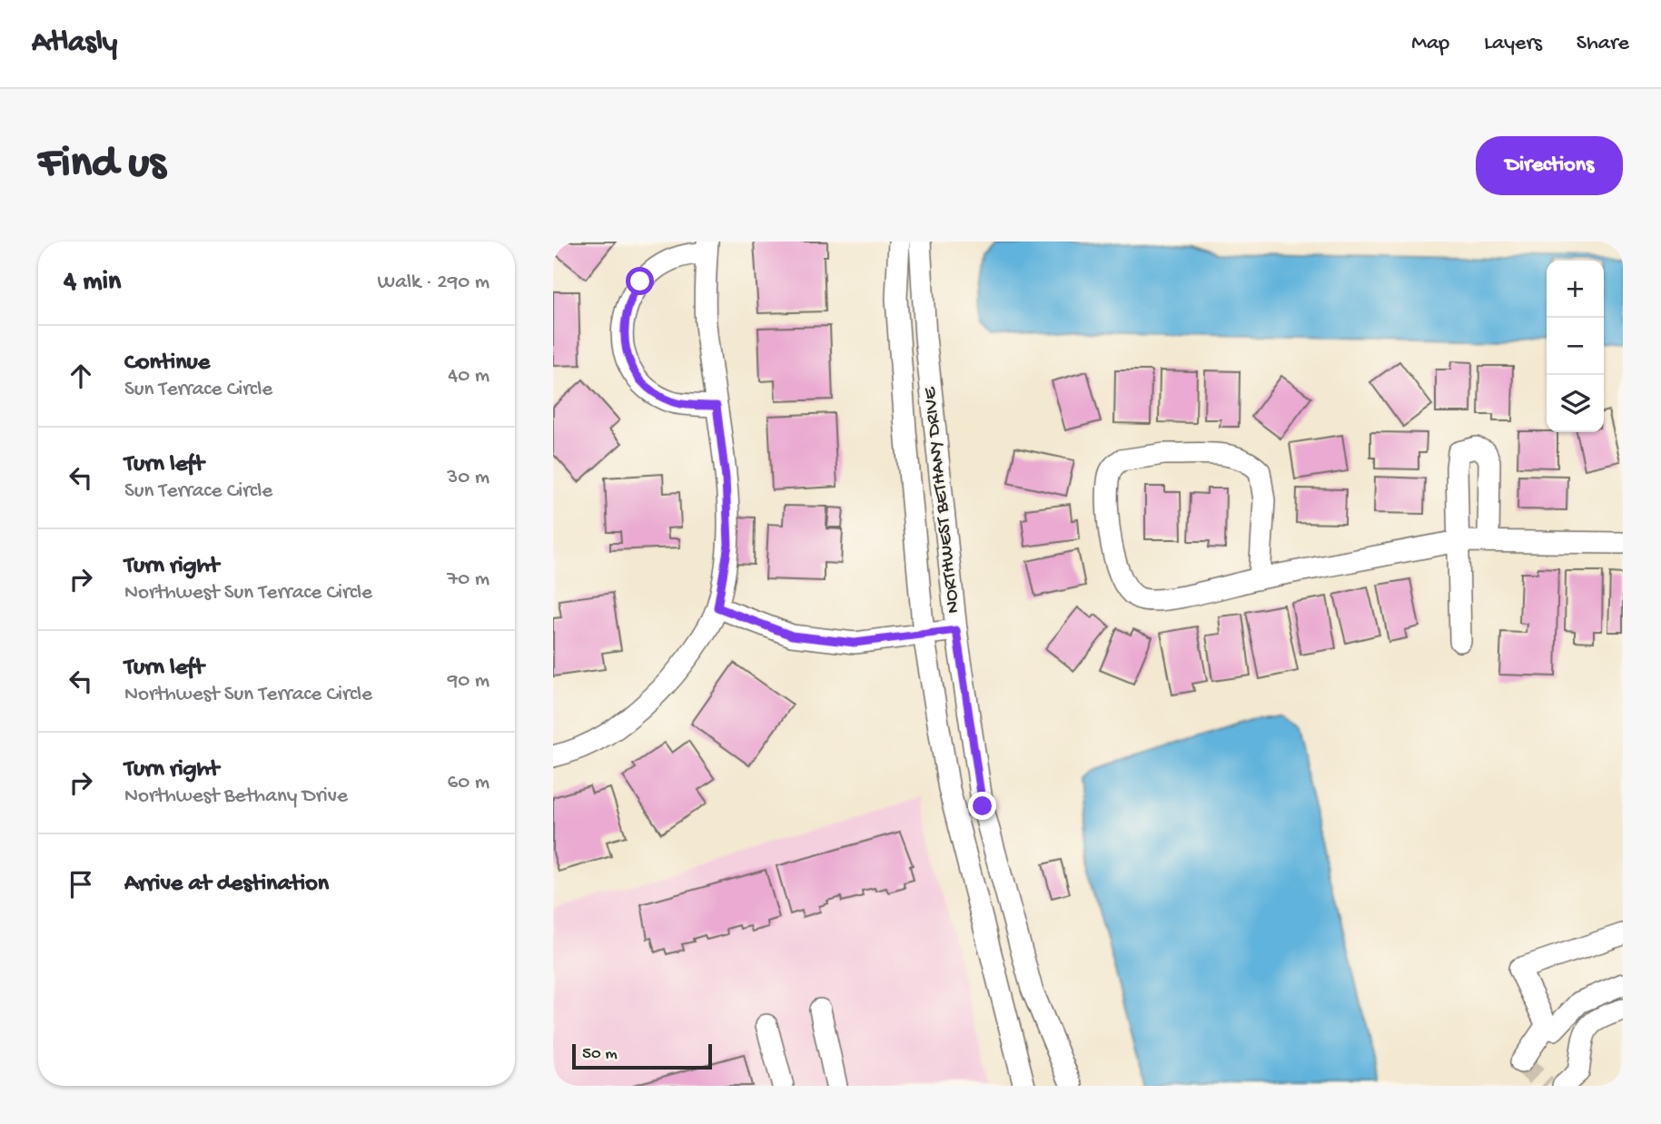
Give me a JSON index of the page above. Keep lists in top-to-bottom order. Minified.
{"streets":{"street":["NORTHWEST BETHANY DRIVE"]},"scale_bar":"50 m","page":{"header":"Atlasly","nav":["Map","Layers","Share"],"buttons":"Directions","title":"Find us","heading":["4 min","Walk · 290 m"],"map_buttons":["+","−"],"list":[["Continue","Sun Terrace Circle","40 m"],["Turn left","Sun Terrace Circle","30 m"],["Turn right","Northwest Sun Terrace Circle","70 m"],["Turn left","Northwest Sun Terrace Circle","90 m"],["Turn right","Northwest Bethany Drive","60 m"],"Arrive at destination"],"scale":"50 m"}}
